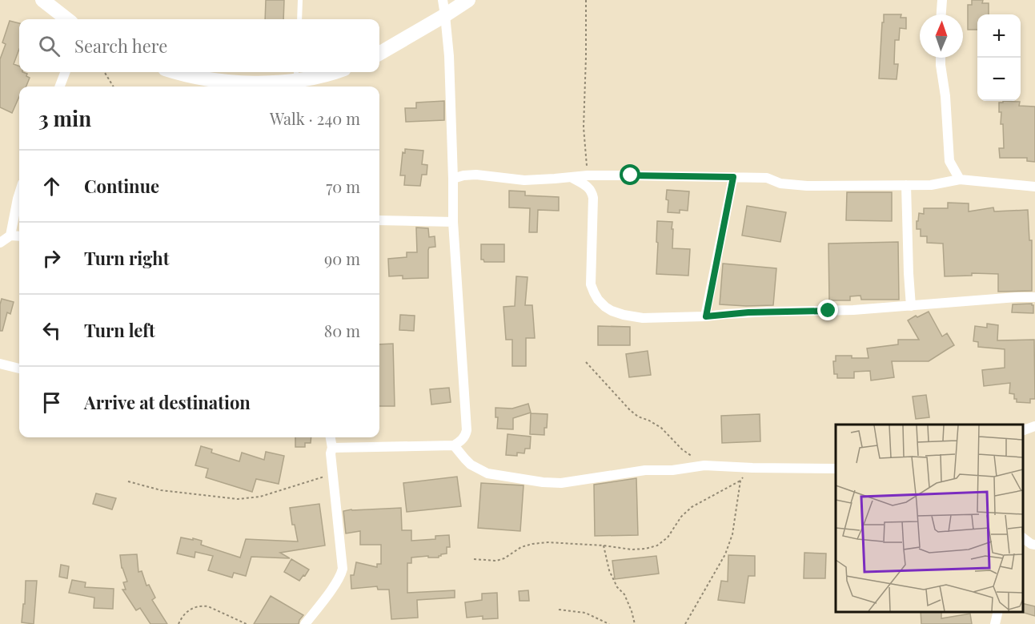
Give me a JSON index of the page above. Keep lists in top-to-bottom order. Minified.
{"north":"top","page":{"map_buttons":["+","−"],"search":"Search here","heading":["3 min","Walk · 240 m"],"list":[["Continue","70 m"],["Turn right","90 m"],["Turn left","80 m"],"Arrive at destination"]}}
